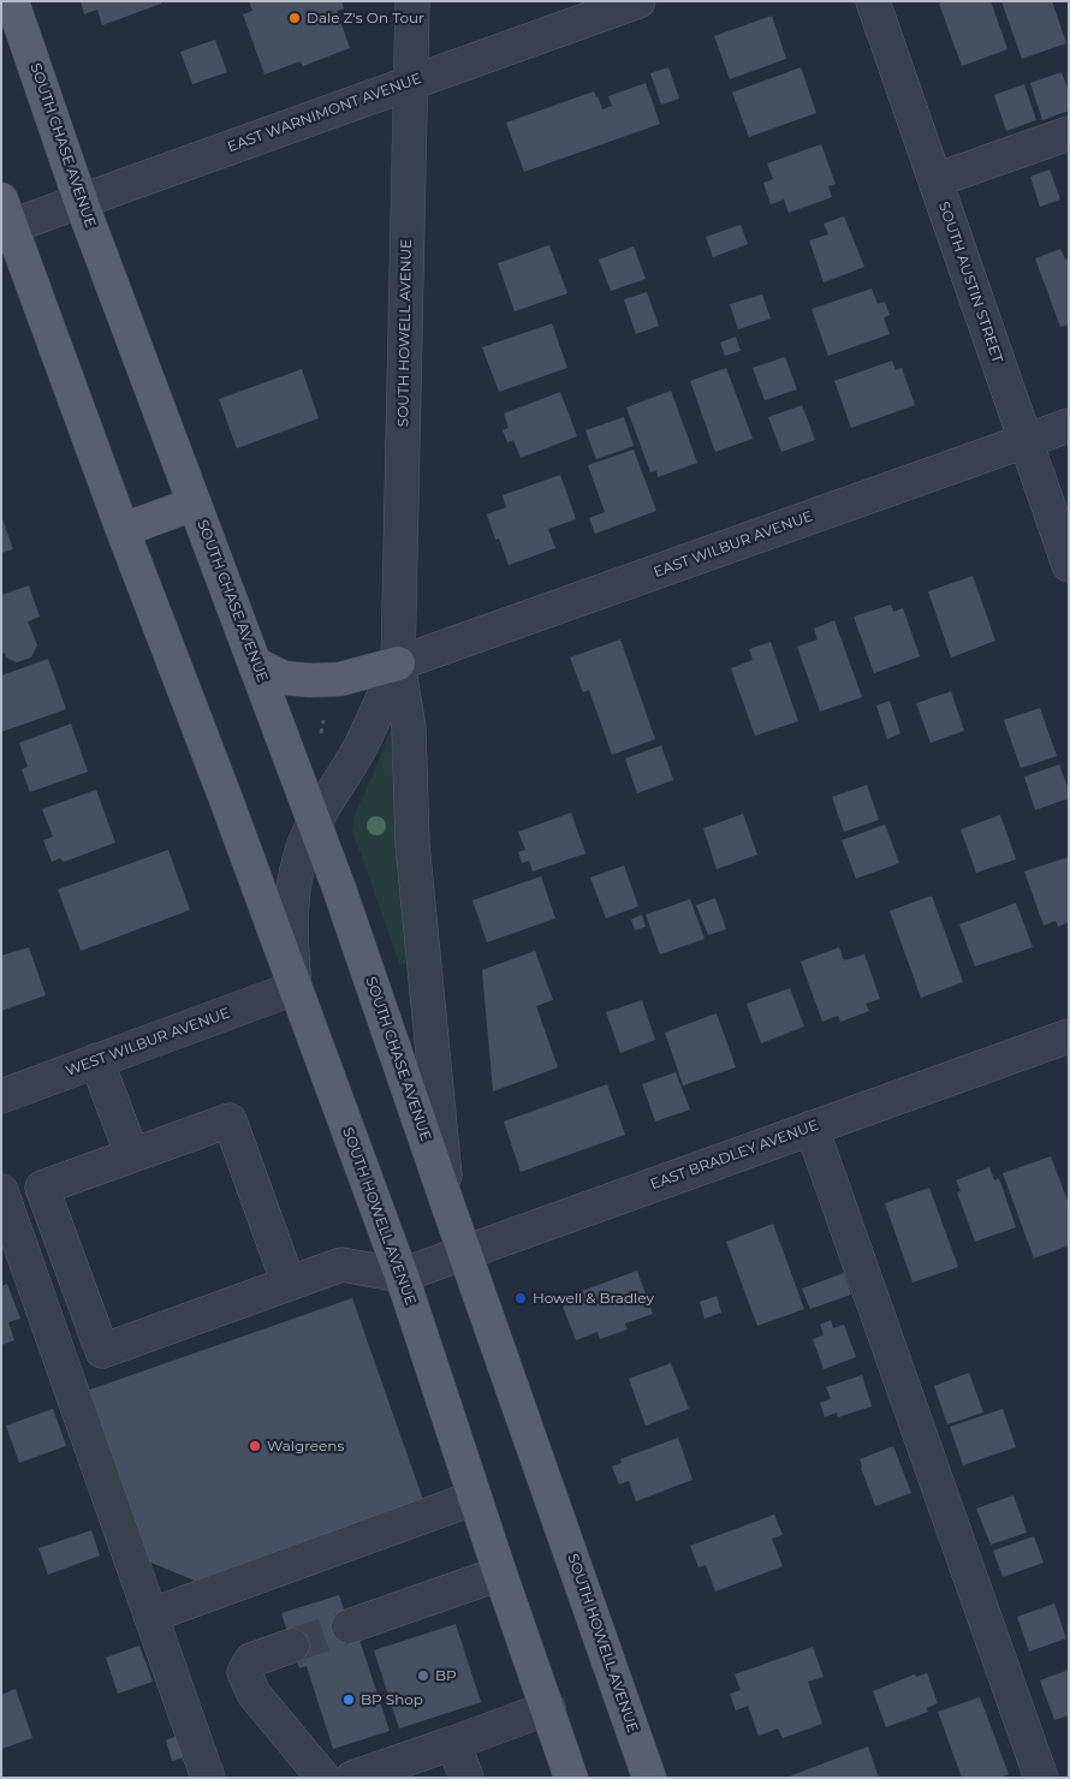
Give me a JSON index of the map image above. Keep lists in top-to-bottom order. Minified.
{"streets":{"main road":["SOUTH CHASE AVENUE","SOUTH HOWELL AVENUE"],"street":["EAST WARNIMONT AVENUE","SOUTH AUSTIN STREET","EAST WILBUR AVENUE","WEST WILBUR AVENUE","EAST BRADLEY AVENUE"]},"crossings":[["EAST WARNIMONT AVENUE","SOUTH CHASE AVENUE"],["EAST WARNIMONT AVENUE","SOUTH HOWELL AVENUE"],["SOUTH CHASE AVENUE","SOUTH HOWELL AVENUE"],["SOUTH AUSTIN STREET","EAST WILBUR AVENUE"],["SOUTH HOWELL AVENUE","EAST WILBUR AVENUE"],["SOUTH HOWELL AVENUE","WEST WILBUR AVENUE"],["SOUTH HOWELL AVENUE","EAST BRADLEY AVENUE"]],"places":["Dale Z's On Tour","Howell & Bradley","Walgreens","BP","BP Shop"]}
